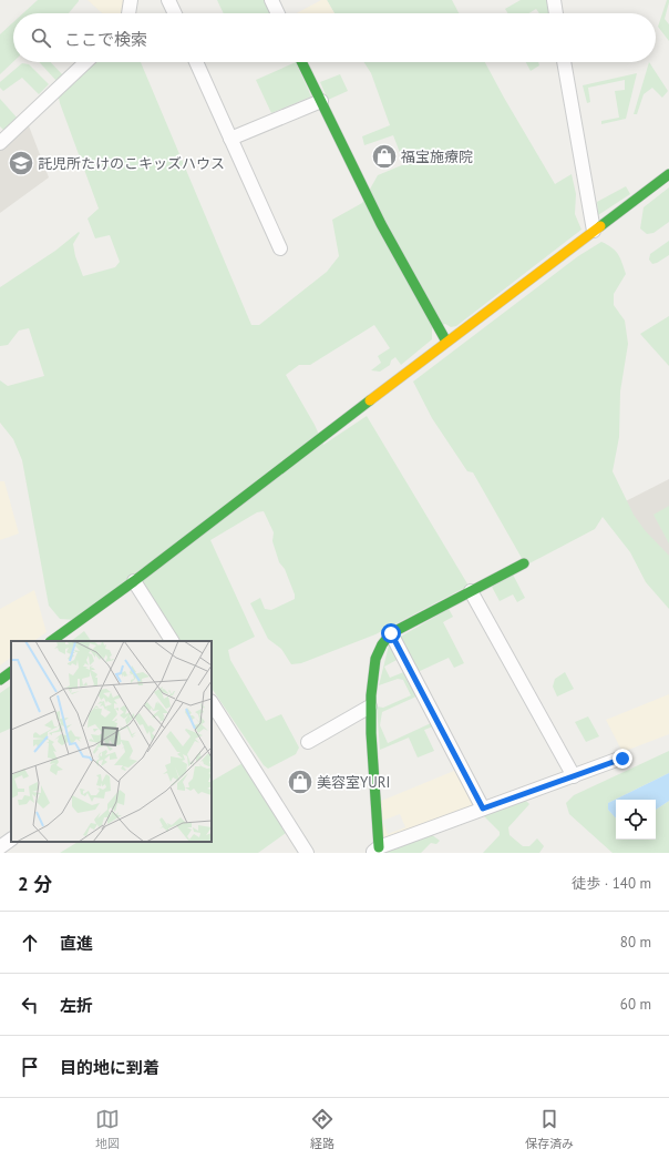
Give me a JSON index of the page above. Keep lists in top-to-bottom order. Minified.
{"places":{"shop":["福宝施療院","美容室YURI"],"school or university":["託児所たけのこキッズハウス"]},"page":{"search":"ここで検索","heading":["2 分","徒歩 · 140 m"],"list":[["直進","80 m"],["左折","60 m"],"目的地に到着"],"nav":["地図","経路","保存済み"]}}
